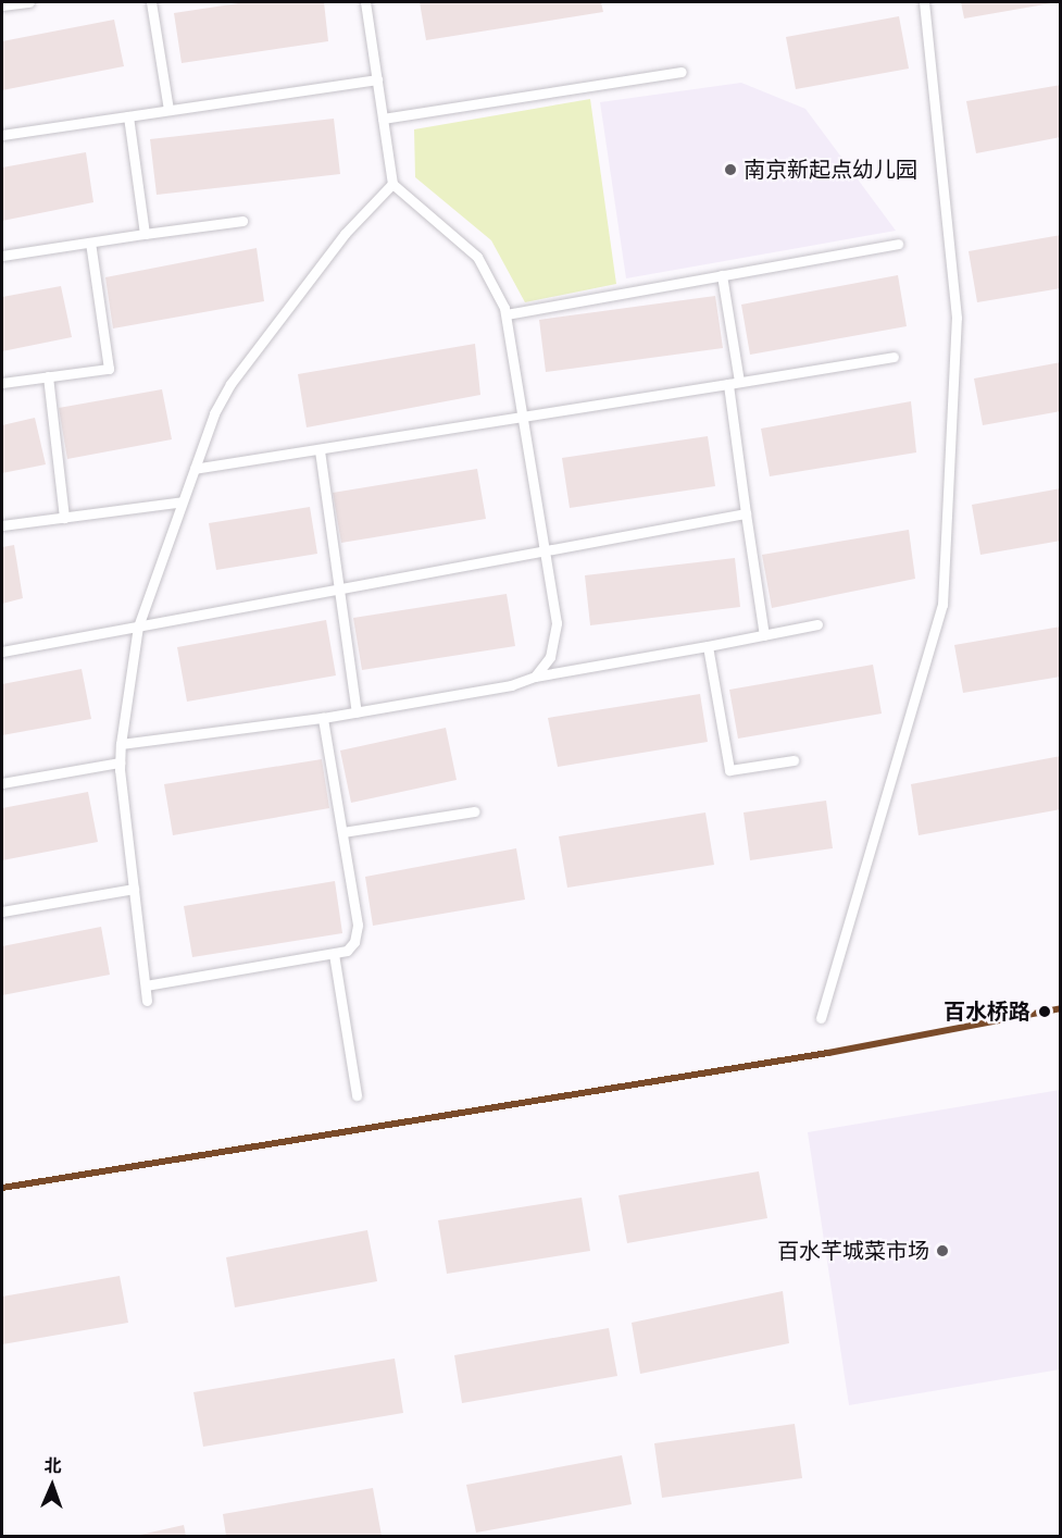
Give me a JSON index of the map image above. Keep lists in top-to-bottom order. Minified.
{"places":["南京新起点幼儿园","百水桥路","百水芊城菜市场"],"north":"top"}
